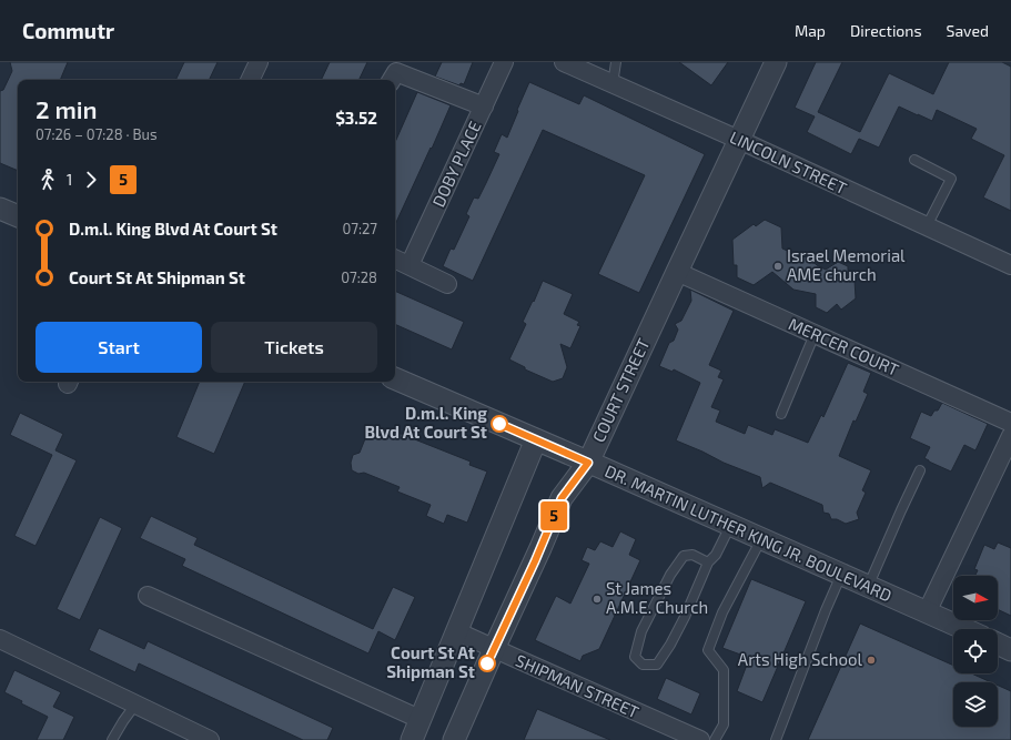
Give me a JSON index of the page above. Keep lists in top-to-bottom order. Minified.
{"streets":{"street":["LINCOLN STREET","DOBY PLACE","MERCER COURT","COURT STREET","DR. MARTIN LUTHER KING JR. BOULEVARD","SHIPMAN STREET"]},"crossings":[["LINCOLN STREET","COURT STREET"],["MERCER COURT","COURT STREET"],["COURT STREET","DR. MARTIN LUTHER KING JR. BOULEVARD"],["COURT STREET","SHIPMAN STREET"]],"places":["Israel Memorial AME church","D.m.l. King Blvd At Court St","St James A.M.E. Church","Arts High School","Court St At Shipman St"],"lines":["bus line 5"],"north":"right","page":{"header":"Commutr","nav":["Map","Directions","Saved"],"on_map":"5","heading":["2 min","07:26 – 07:28 · Bus","$3.52"],"legs":["1","5"],"list":[{"name":"D.m.l. King Blvd At Court St","value":"07:27"},{"name":"Court St At Shipman St","value":"07:28"}],"buttons":["Start","Tickets"]}}
